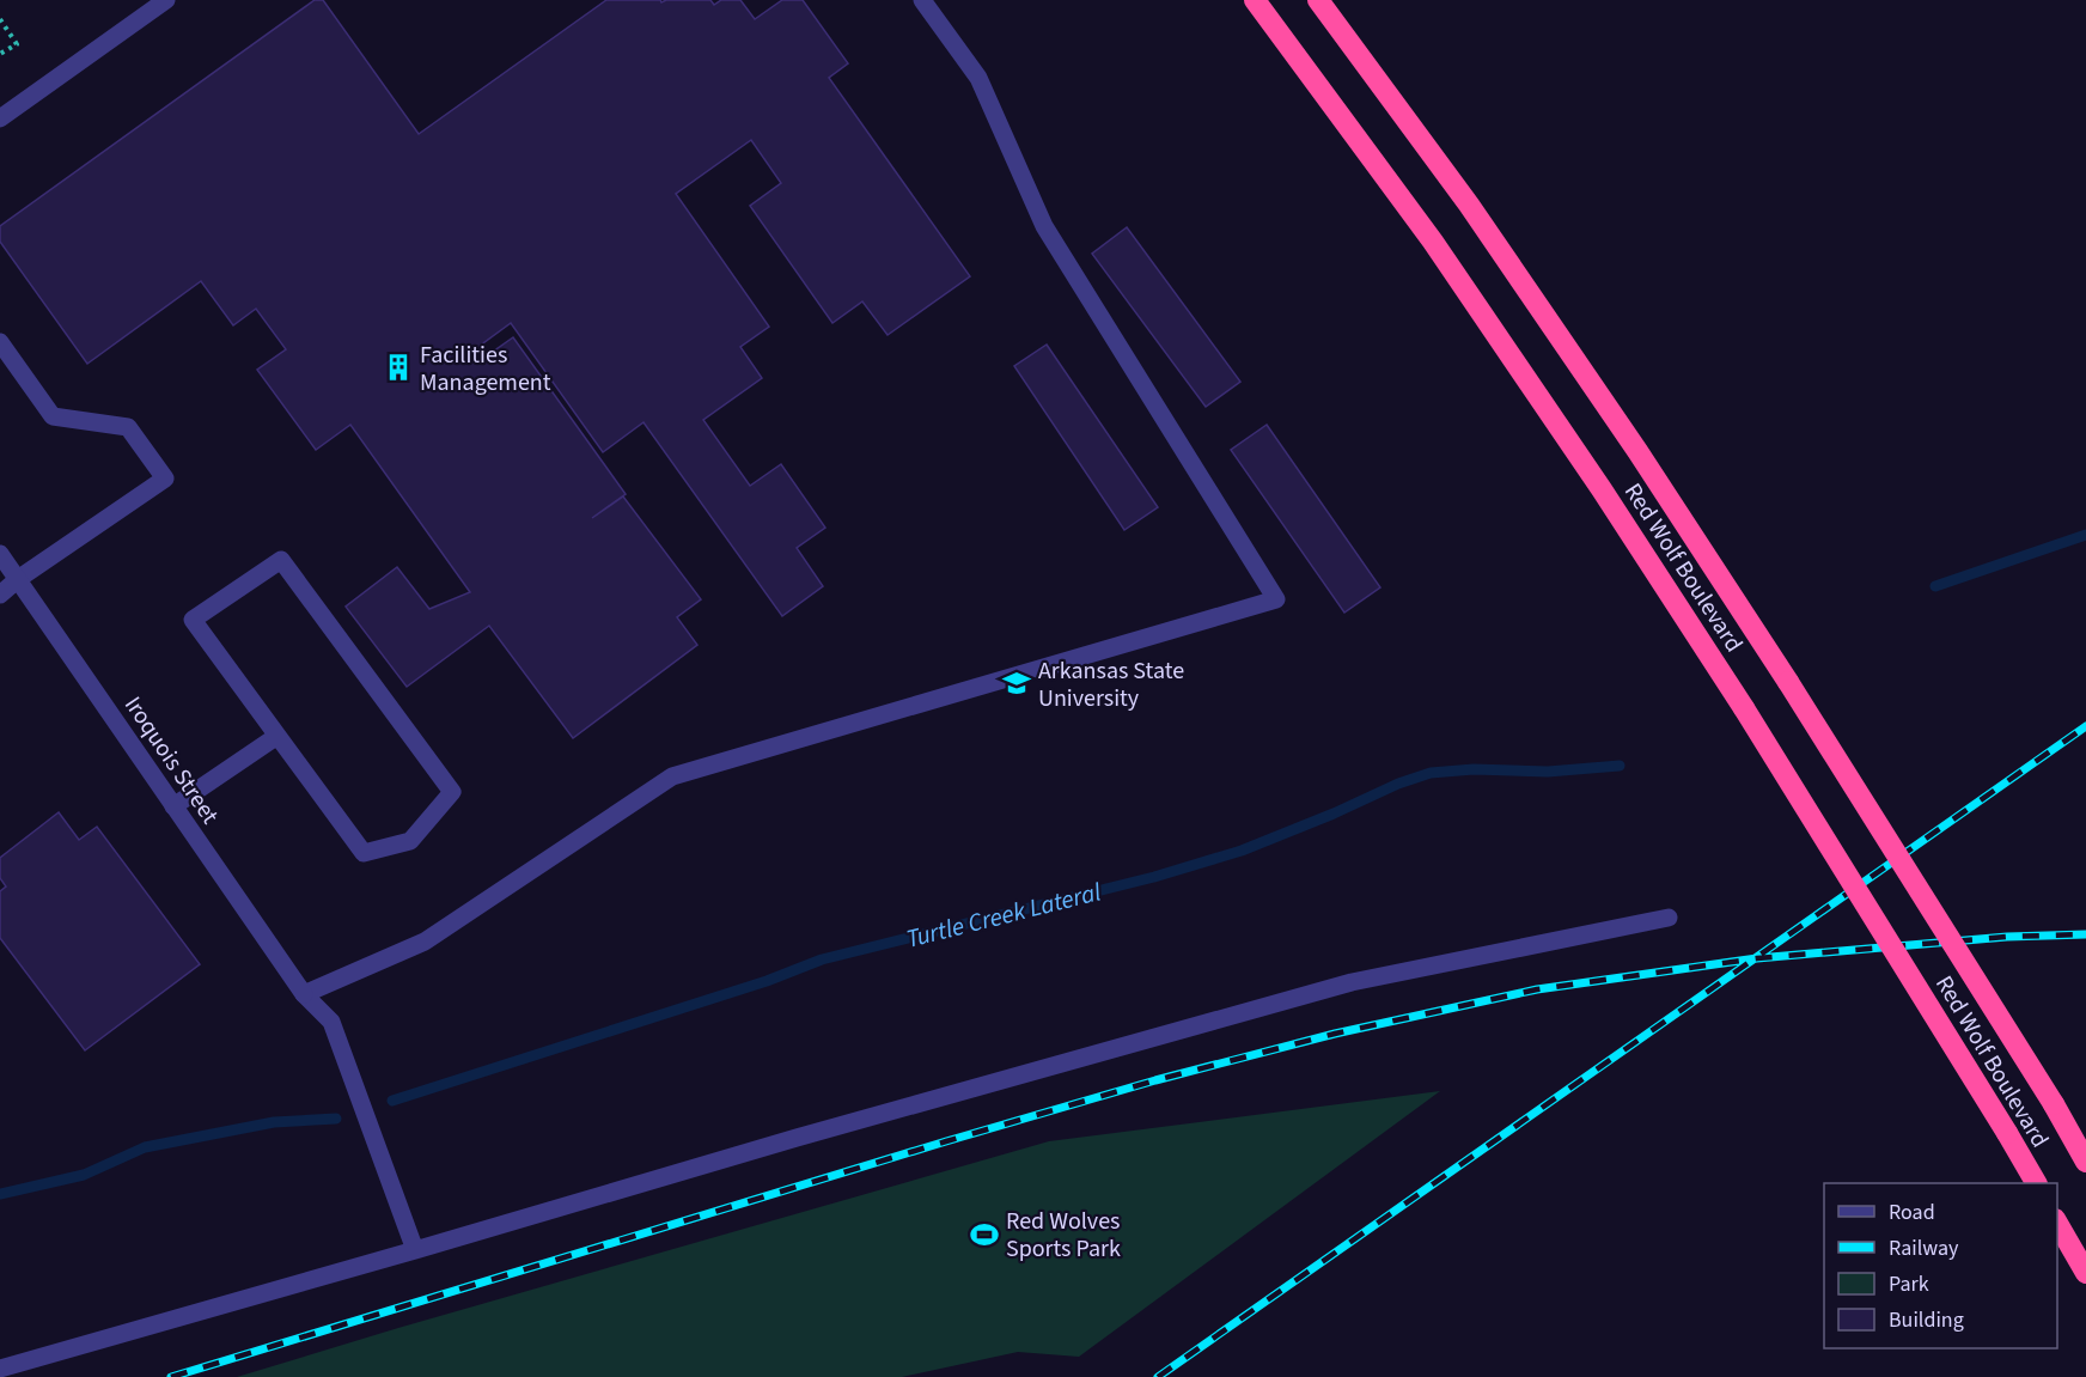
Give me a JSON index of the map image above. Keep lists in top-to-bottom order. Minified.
{"streets":{"highway":["Red Wolf Boulevard"],"street":["Iroquois Street"]},"water":["Turtle Creek Lateral"],"places":{"building":["Facilities Management"],"school or university":["Arkansas State University"],"sports":["Red Wolves Sports Park"]},"legend":["Road","Railway","Park","Building"]}
